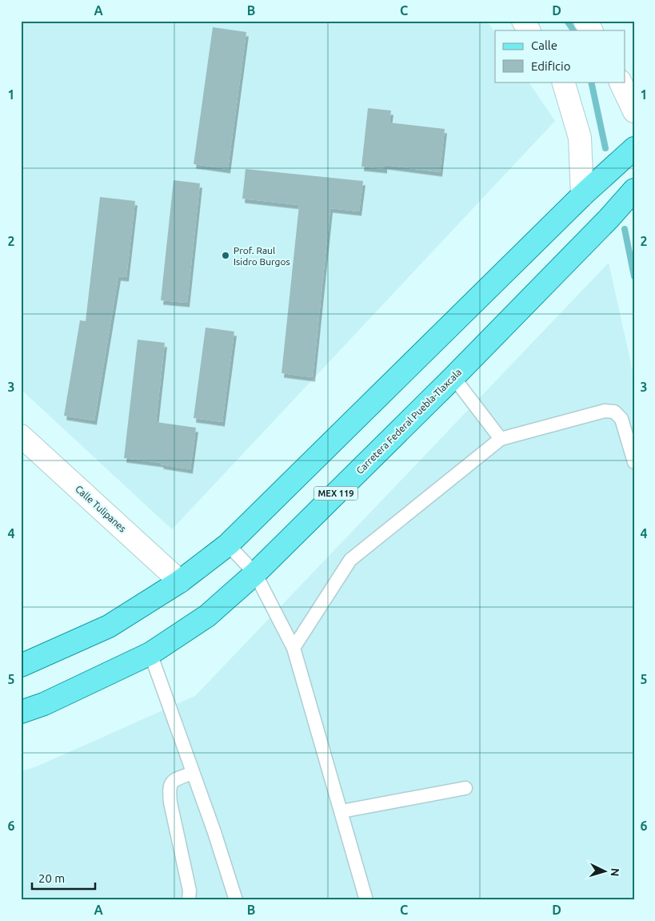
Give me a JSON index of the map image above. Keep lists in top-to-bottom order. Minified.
{"streets":{"main road":["Carretera Federal Puebla-Tlaxcala","MEX 119"],"street":["Calle Tulipanes"]},"places":["Prof. Raul Isidro Burgos"],"legend":["Calle","Edificio"],"scale_bar":"20 m","north":"right","grid":{"columns":["A","B","C","D"],"rows":["1","2","3","4","5","6"]}}
